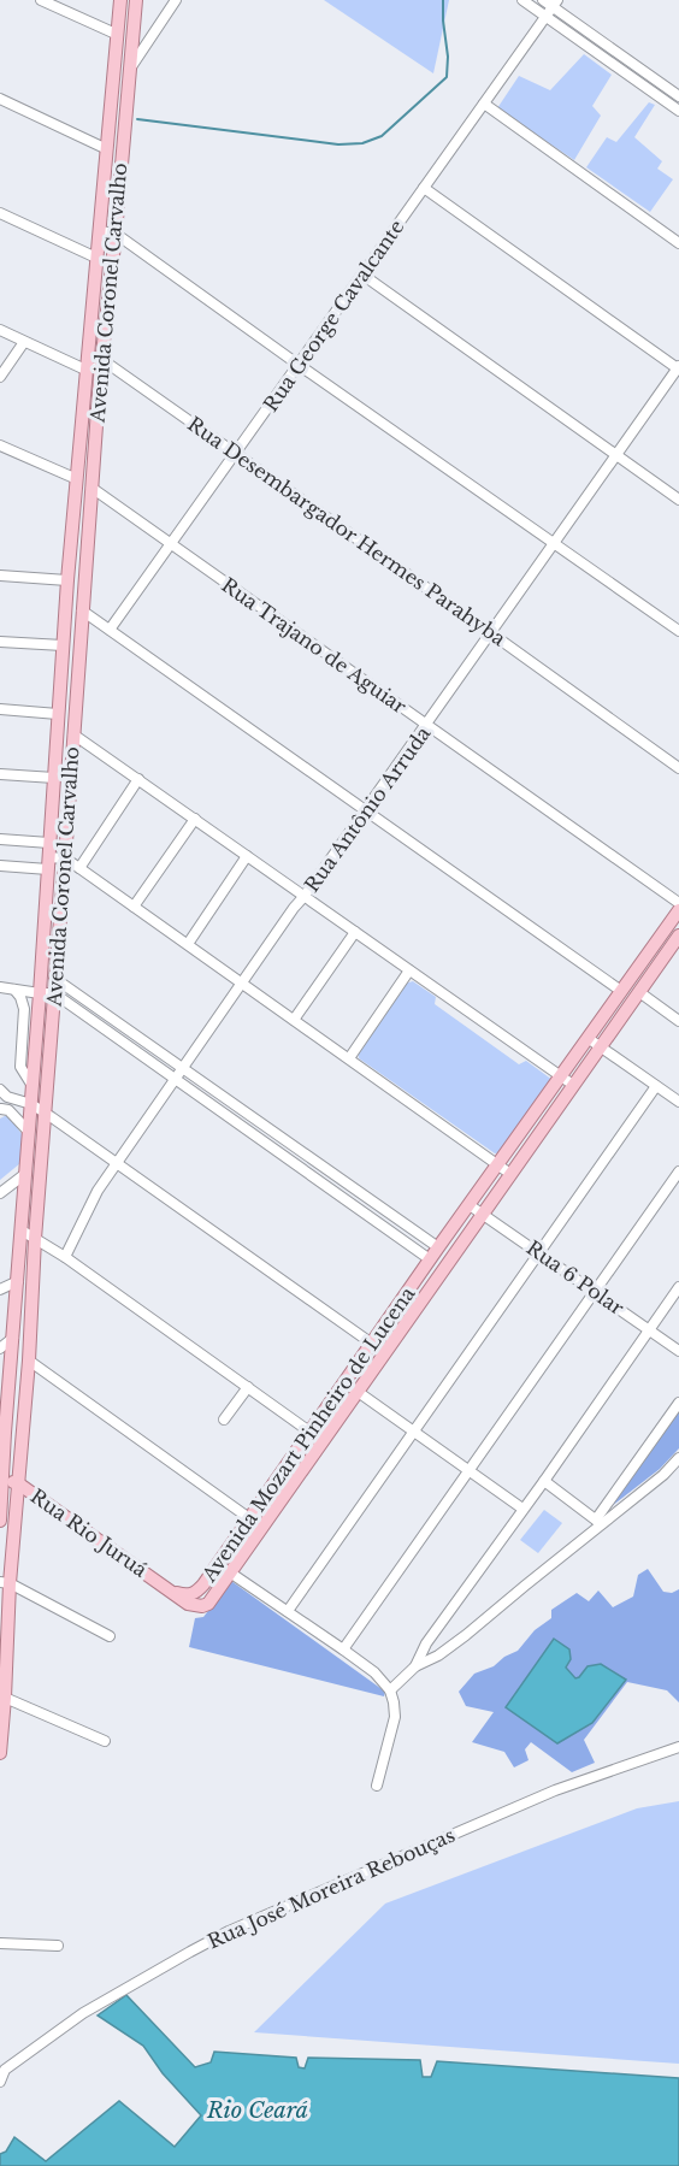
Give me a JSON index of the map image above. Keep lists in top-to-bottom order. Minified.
{"streets":{"main road":["Avenida Coronel Carvalho","Avenida Mozart Pinheiro de Lucena","Rua Rio Juruá"],"street":["Rua George Cavalcante","Rua Desembargador Hermes Parahyba","Rua Trajano de Aguiar","Rua Antônio Arruda","Rua 6 Polar","Rua José Moreira Rebouças"]},"crossings":[["Avenida Coronel Carvalho","Rua Desembargador Hermes Parahyba"],["Avenida Coronel Carvalho","Rua Trajano de Aguiar"],["Avenida Coronel Carvalho","Rua Rio Juruá"],["Rua George Cavalcante","Rua Desembargador Hermes Parahyba"],["Rua George Cavalcante","Rua Trajano de Aguiar"],["Rua Desembargador Hermes Parahyba","Rua Antônio Arruda"],["Rua Trajano de Aguiar","Rua Antônio Arruda"],["Rua 6 Polar","Avenida Mozart Pinheiro de Lucena"],["Avenida Mozart Pinheiro de Lucena","Rua Rio Juruá"]],"water":["Rio Ceará"]}
